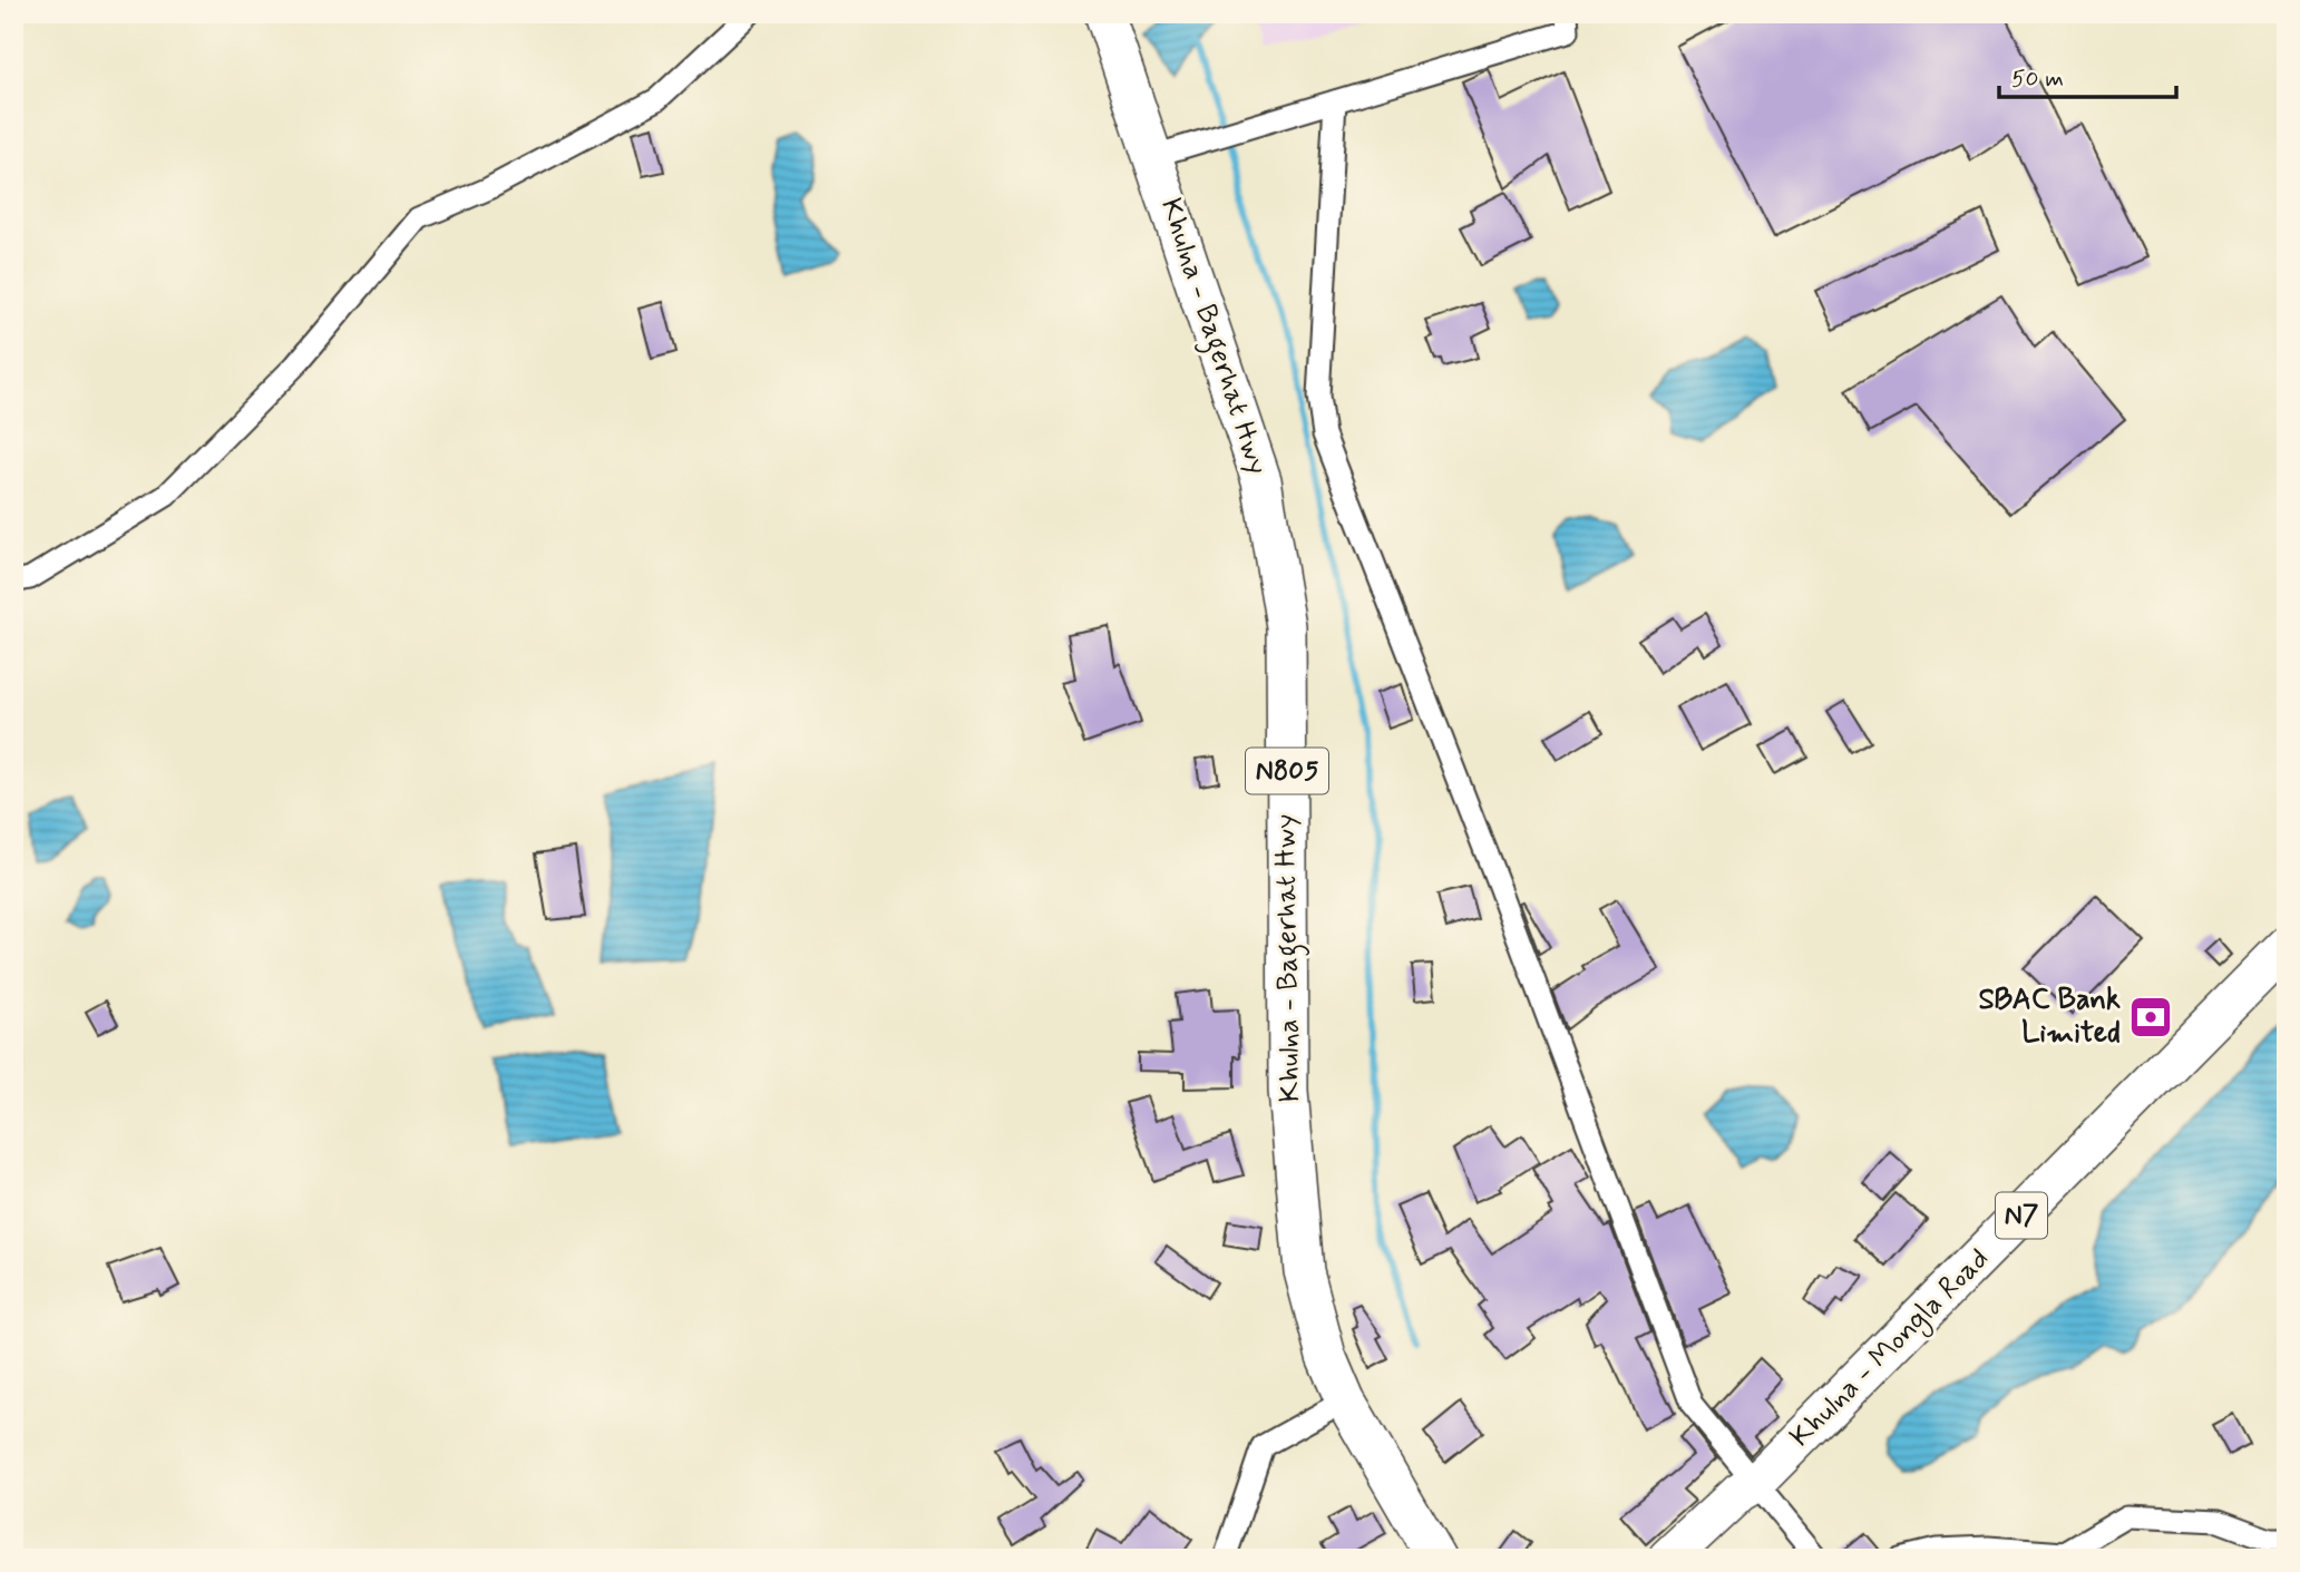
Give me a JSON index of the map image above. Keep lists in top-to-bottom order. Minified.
{"streets":{"highway":["Khulna - Bagerhat Hwy","N805","N7","Khulna - Mongla Road"]},"places":{"bank":["SBAC Bank Limited"]},"scale_bar":"50 m"}
